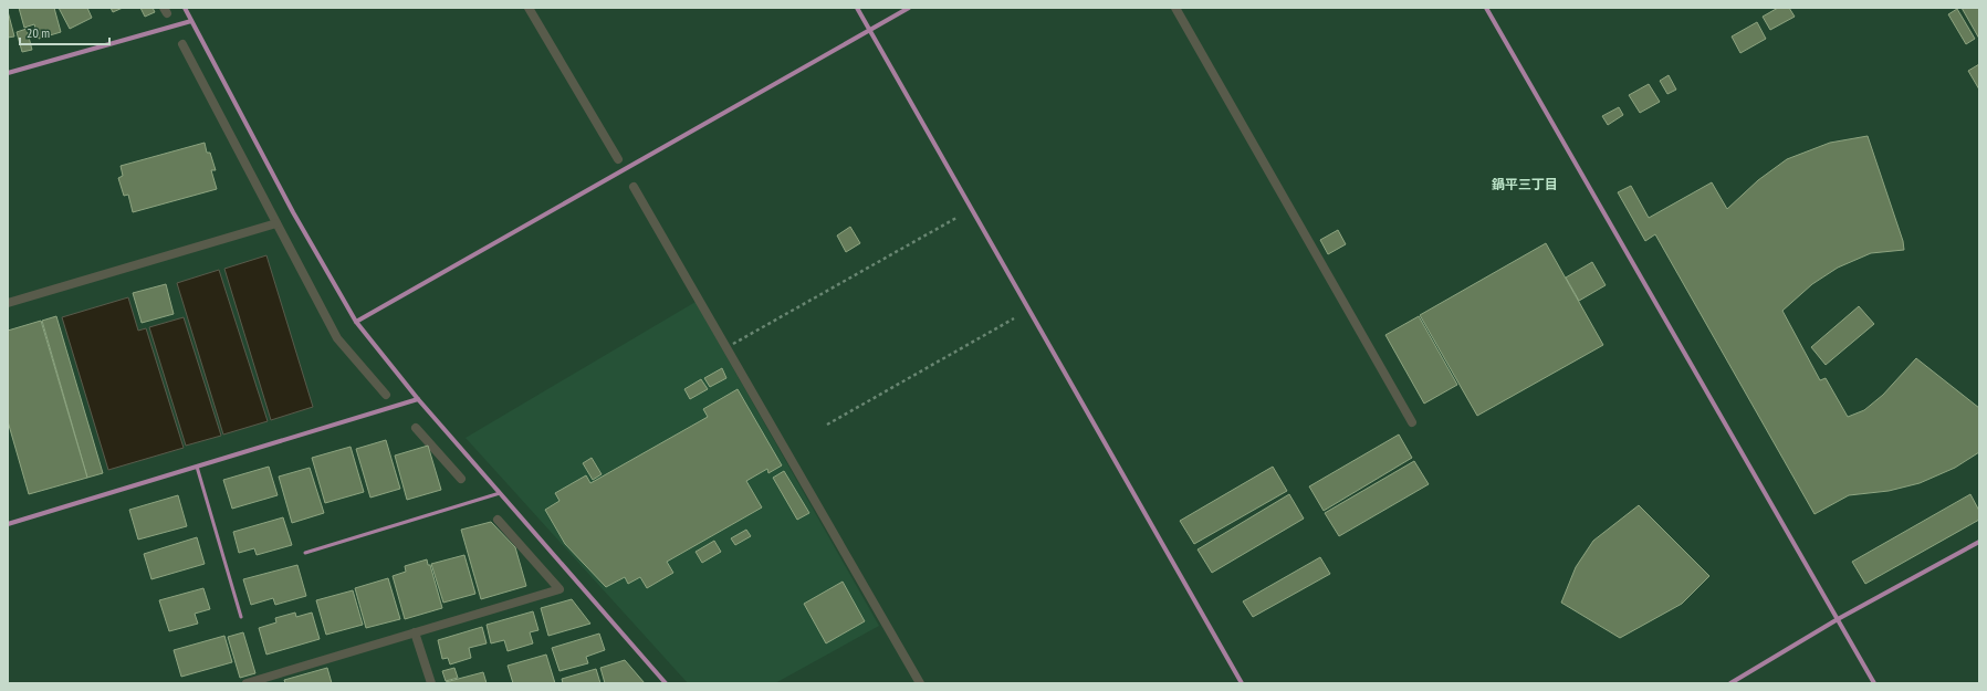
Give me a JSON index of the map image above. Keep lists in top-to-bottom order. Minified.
{"districts":["鍋平三丁目"],"scale_bar":"20 m"}
